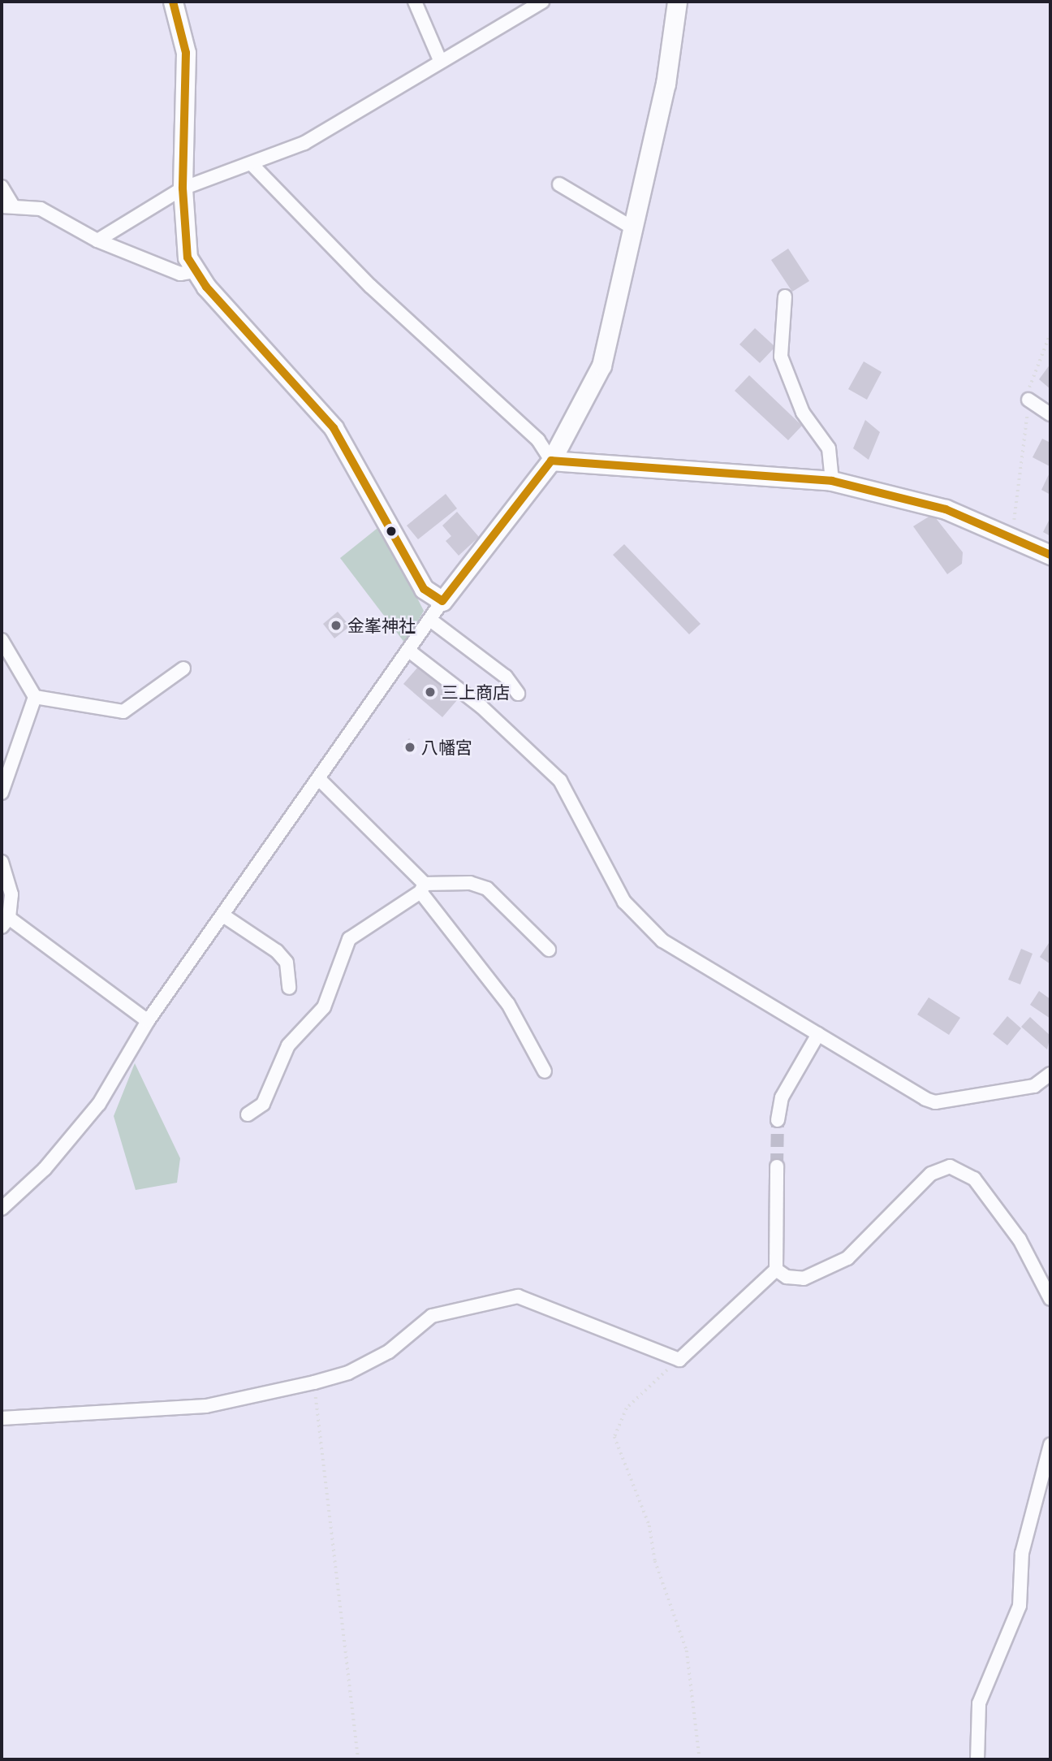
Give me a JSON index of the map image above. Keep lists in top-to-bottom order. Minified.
{"places":["金峯神社","三上商店","八幡宮"]}
